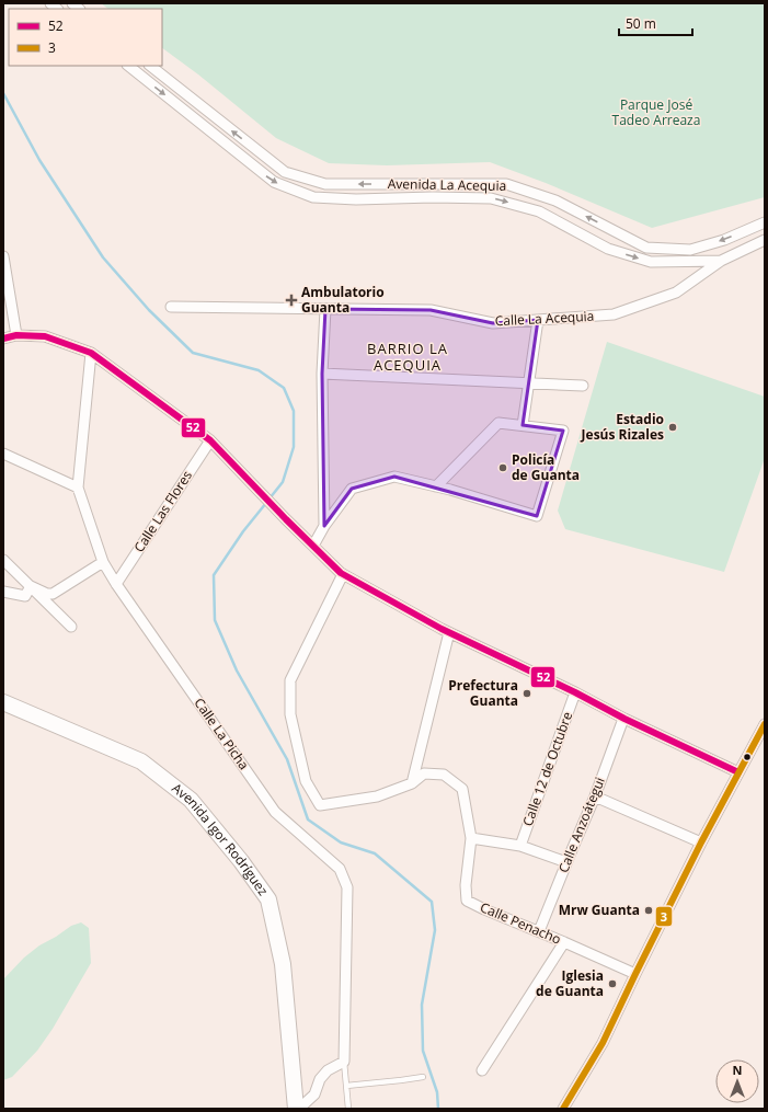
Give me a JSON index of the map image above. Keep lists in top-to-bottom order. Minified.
{"streets":{"highway":["Avenida Igor Rodríguez"],"street":["Avenida La Acequia","Calle La Acequia","Calle Las Flores","Calle La Picha","Calle 12 de Octubre","Calle Anzoátegui","Calle Penacho"]},"crossings":[["Avenida La Acequia","Calle La Acequia"],["Calle Las Flores","Calle La Picha"],["Calle Anzoátegui","Calle Penacho"]],"districts":["BARRIO LA ACEQUIA"],"parks":["Parque José Tadeo Arreaza"],"places":{"health":["Ambulatorio Guanta"],"other":["Estadio Jesús Rizales","Policía de Guanta","Prefectura Guanta","Mrw Guanta","Iglesia de Guanta"]},"lines":["transit line 52","transit line 3"],"legend":["52","3"],"scale_bar":"50 m","north":"top"}
